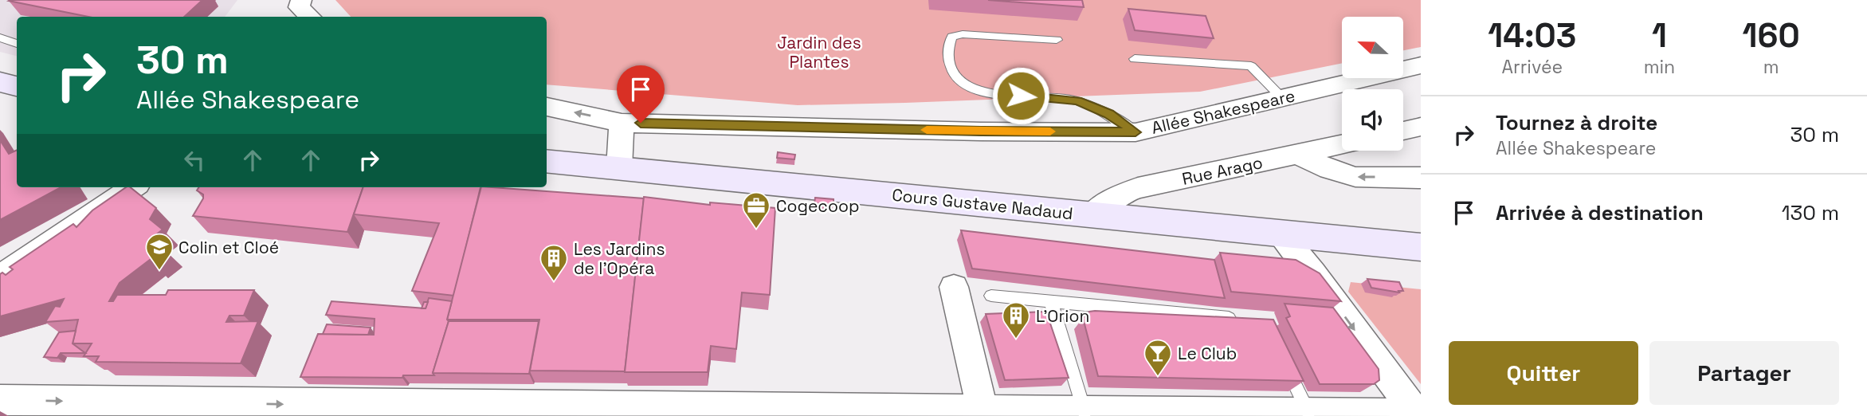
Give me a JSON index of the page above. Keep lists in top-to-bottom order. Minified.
{"streets":{"main road":["Cours Gustave Nadaud"],"street":["Allée Shakespeare","Rue Arago"]},"crossings":[["Rue Arago","Cours Gustave Nadaud"]],"parks":["Jardin des Plantes"],"places":{"office":["Cogecoop"],"school or university":["Colin et Cloé"],"building":["Les Jardins de l'Opéra","L'Orion"],"bar":["Le Club"]},"north":"left","page":{"eta":["14:03","Arrivée","1","min","160","m"],"turn":["30 m","Allée Shakespeare"],"list":[{"name":"Tournez à droite","note":"Allée Shakespeare","value":"30 m"},{"name":"Arrivée à destination","value":"130 m"}],"buttons":["Quitter","Partager"]}}
